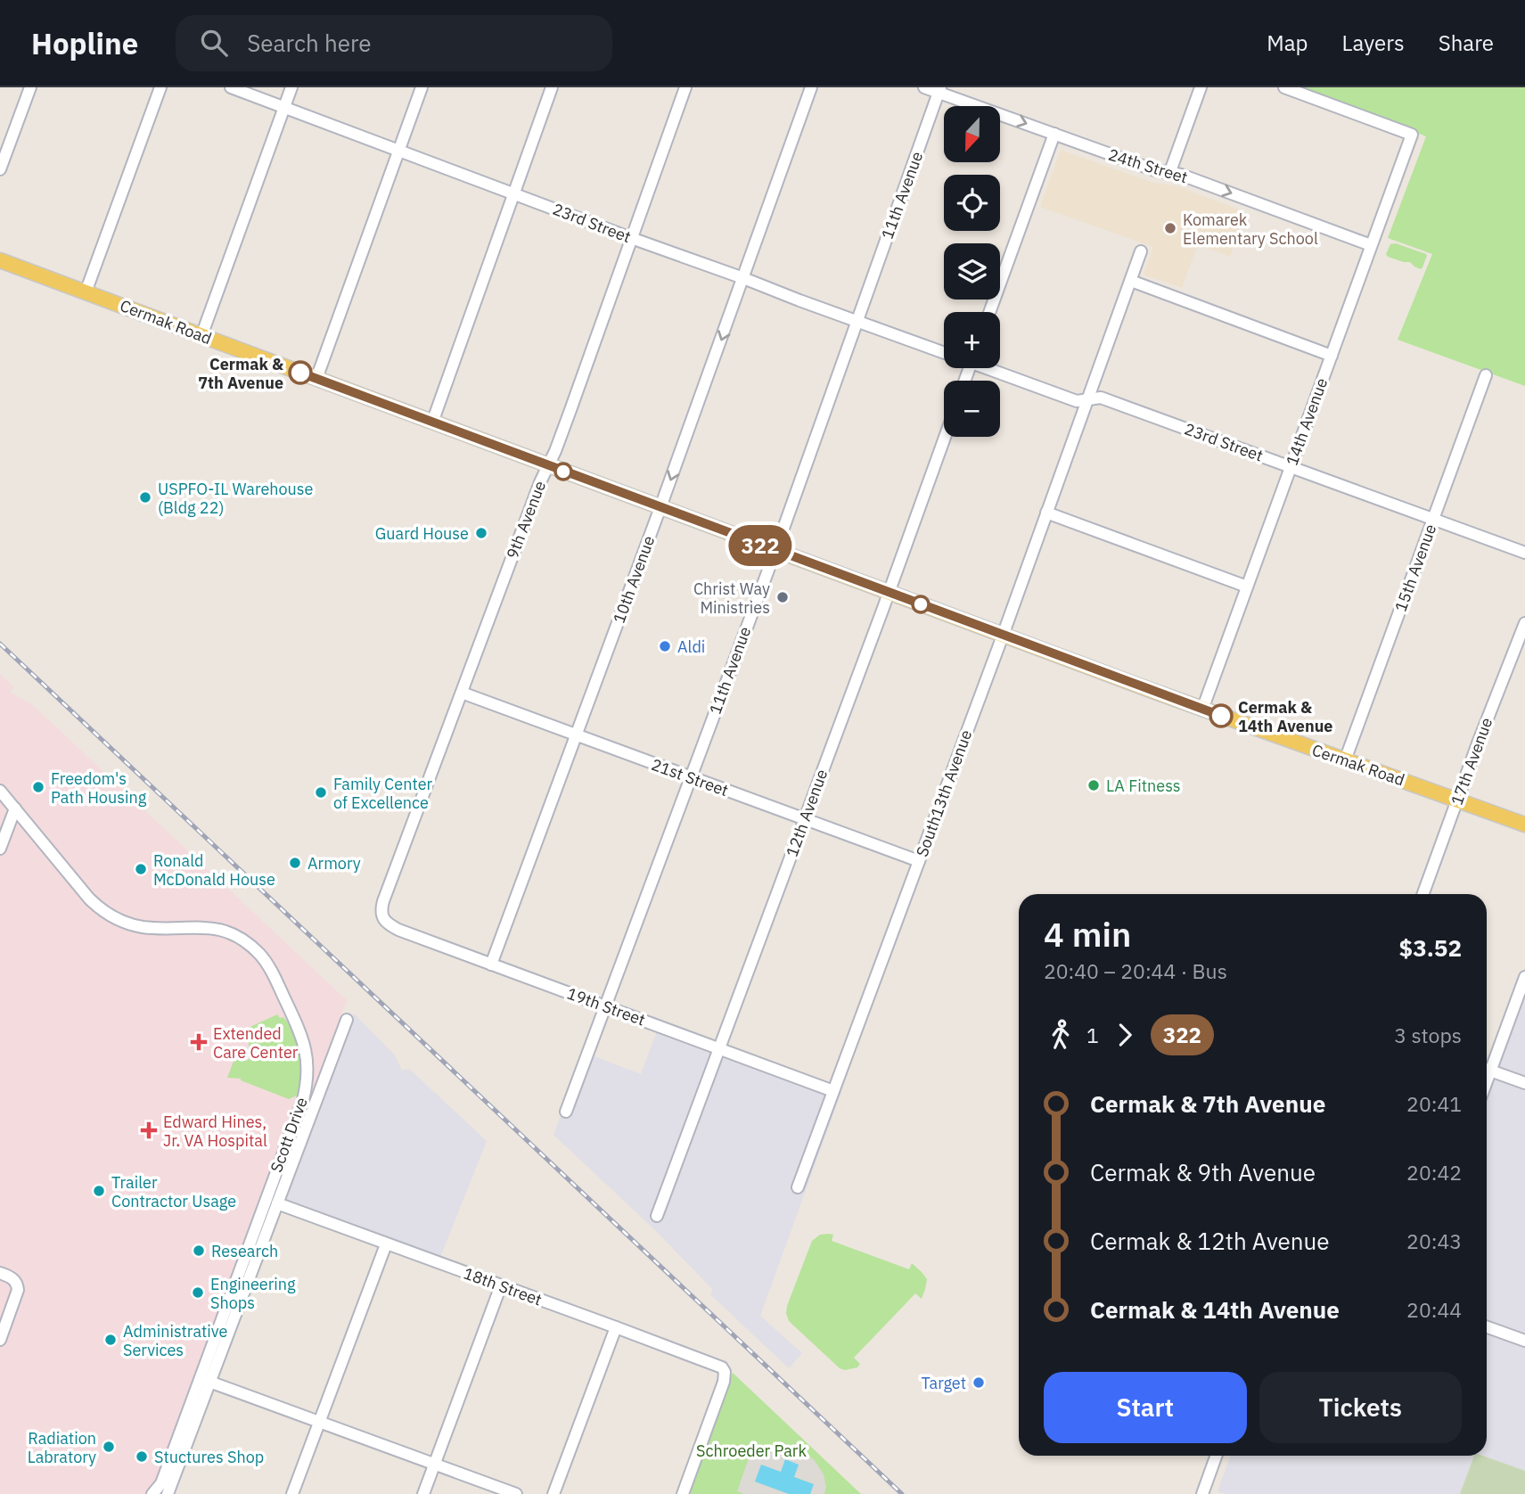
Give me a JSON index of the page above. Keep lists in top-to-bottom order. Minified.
{"streets":{"main road":["Cermak Road"],"street":["24th Street","11th Avenue","23rd Street","14th Avenue","9th Avenue","15th Avenue","10th Avenue","17th Avenue","21st Street","South13th Avenue","12th Avenue","19th Street","Scott Drive","18th Street"]},"crossings":[["24th Street","11th Avenue"],["24th Street","14th Avenue"],["11th Avenue","23rd Street"],["11th Avenue","Cermak Road"],["11th Avenue","21st Street"],["11th Avenue","19th Street"],["23rd Street","14th Avenue"],["23rd Street","9th Avenue"],["23rd Street","15th Avenue"],["23rd Street","10th Avenue"],["23rd Street","South13th Avenue"],["Cermak Road","14th Avenue"],["Cermak Road","9th Avenue"],["Cermak Road","15th Avenue"],["Cermak Road","10th Avenue"],["Cermak Road","17th Avenue"],["Cermak Road","South13th Avenue"],["Cermak Road","12th Avenue"],["9th Avenue","21st Street"],["9th Avenue","19th Street"],["10th Avenue","21st Street"],["10th Avenue","19th Street"],["21st Street","South13th Avenue"],["21st Street","12th Avenue"],["South13th Avenue","19th Street"],["12th Avenue","19th Street"]],"one_way":["24th Street"],"parks":["Schroeder Park"],"places":{"other":["Komarek Elementary School","Cermak & 7th Avenue","USPFO-IL Warehouse (Bldg 22)","Guard House","Christ Way Ministries","Aldi","Cermak & 14th Avenue","LA Fitness","Freedom's Path Housing","Family Center of Excellence","Armory","Ronald McDonald House","Trailer Contractor Usage","Research","Engineering Shops","Administrative Services","Target","Radiation Labratory","Stuctures Shop"],"health":["Extended Care Center","Edward Hines, Jr. VA Hospital"]},"lines":["bus line 322"],"north":"bottom","page":{"header":"Hopline","search":"Search here","nav":["Map","Layers","Share"],"on_map":"322","map_buttons":["+","−"],"heading":["4 min","20:40 – 20:44 · Bus","$3.52"],"legs":["1","322","3 stops"],"list":[{"name":"Cermak & 7th Avenue","value":"20:41"},{"name":"Cermak & 9th Avenue","value":"20:42"},{"name":"Cermak & 12th Avenue","value":"20:43"},{"name":"Cermak & 14th Avenue","value":"20:44"}],"buttons":["Start","Tickets"]}}
